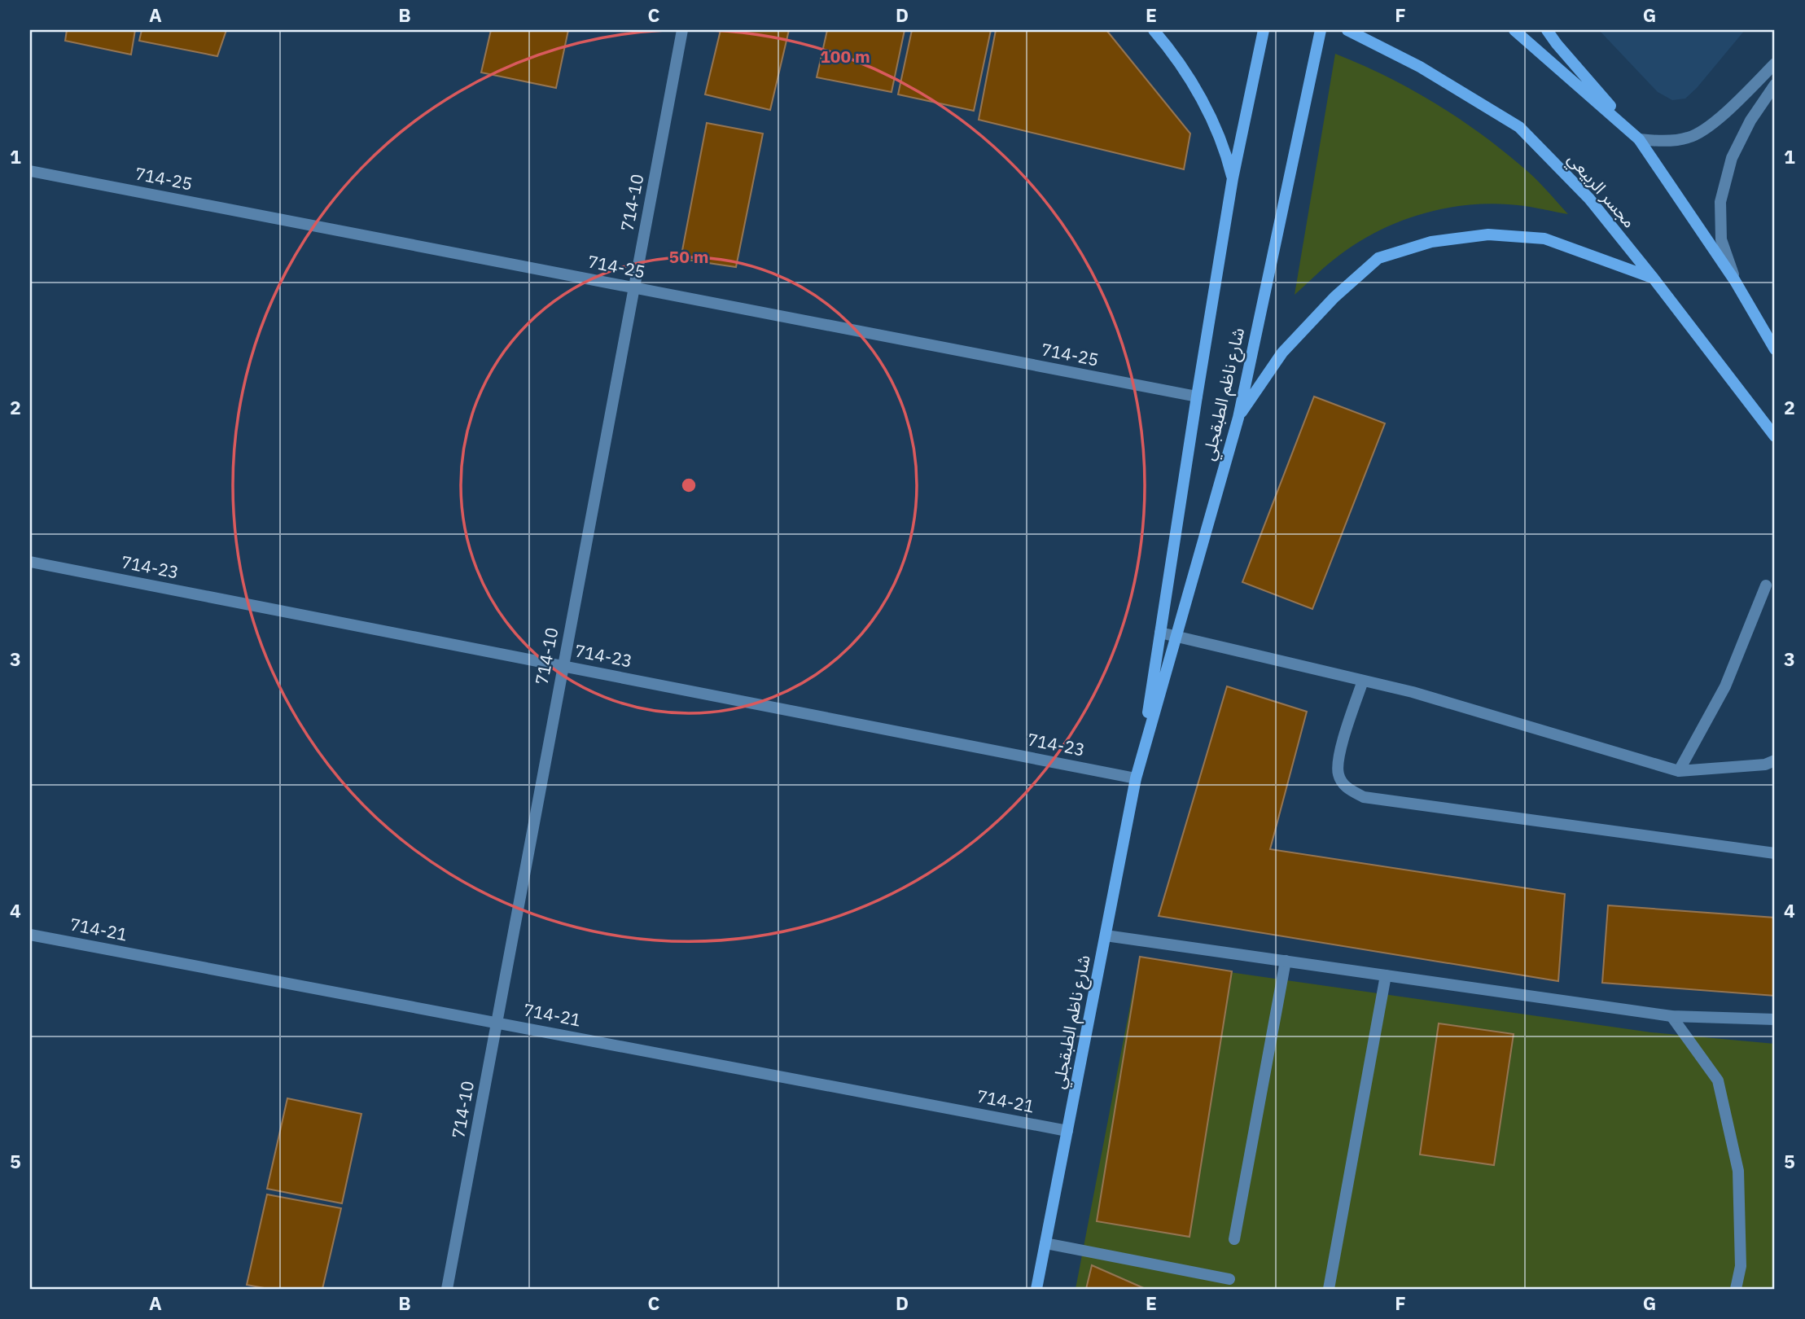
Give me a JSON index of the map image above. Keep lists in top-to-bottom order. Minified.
{"streets":{"main road":["مجسر الربيعي","شارع ناظم الطبقجلي"],"street":["714-25","714-10","714-23","714-21"]},"crossings":[["714-25","714-10"],["714-25","شارع ناظم الطبقجلي"],["714-10","714-23"],["714-10","714-21"],["شارع ناظم الطبقجلي","714-23"],["شارع ناظم الطبقجلي","714-21"]],"grid":{"columns":["A","B","C","D","E","F","G"],"rows":["1","2","3","4","5"]},"rings":["100 m","50 m"]}
